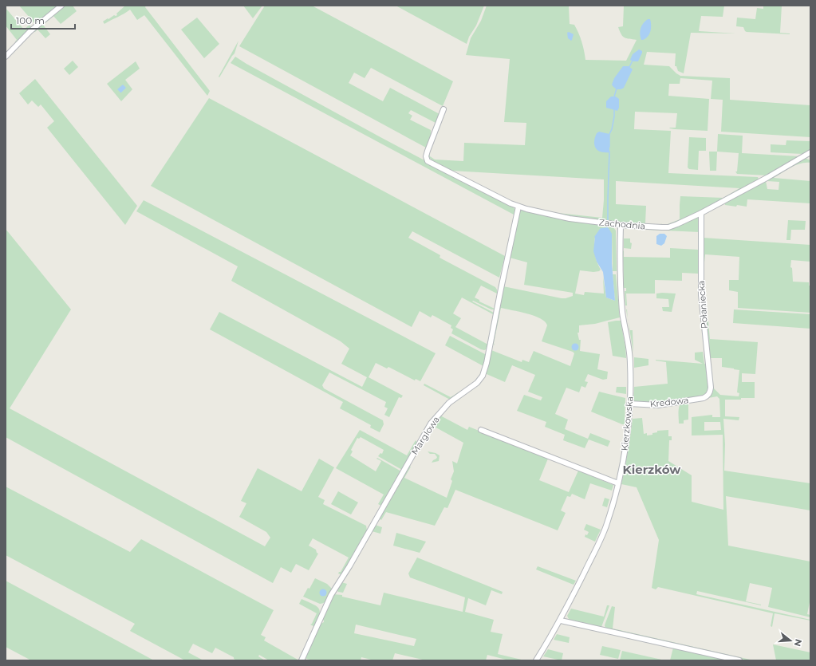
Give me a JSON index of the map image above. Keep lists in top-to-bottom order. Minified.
{"streets":{"street":["Zachodnia","Połaniecka","Kredowa","Kierzkowska","Marglowa"]},"crossings":[["Zachodnia","Połaniecka"],["Zachodnia","Kierzkowska"],["Zachodnia","Marglowa"],["Połaniecka","Kredowa"],["Kredowa","Kierzkowska"]],"districts":["Kierzków"],"scale_bar":"100 m","north":"right"}
